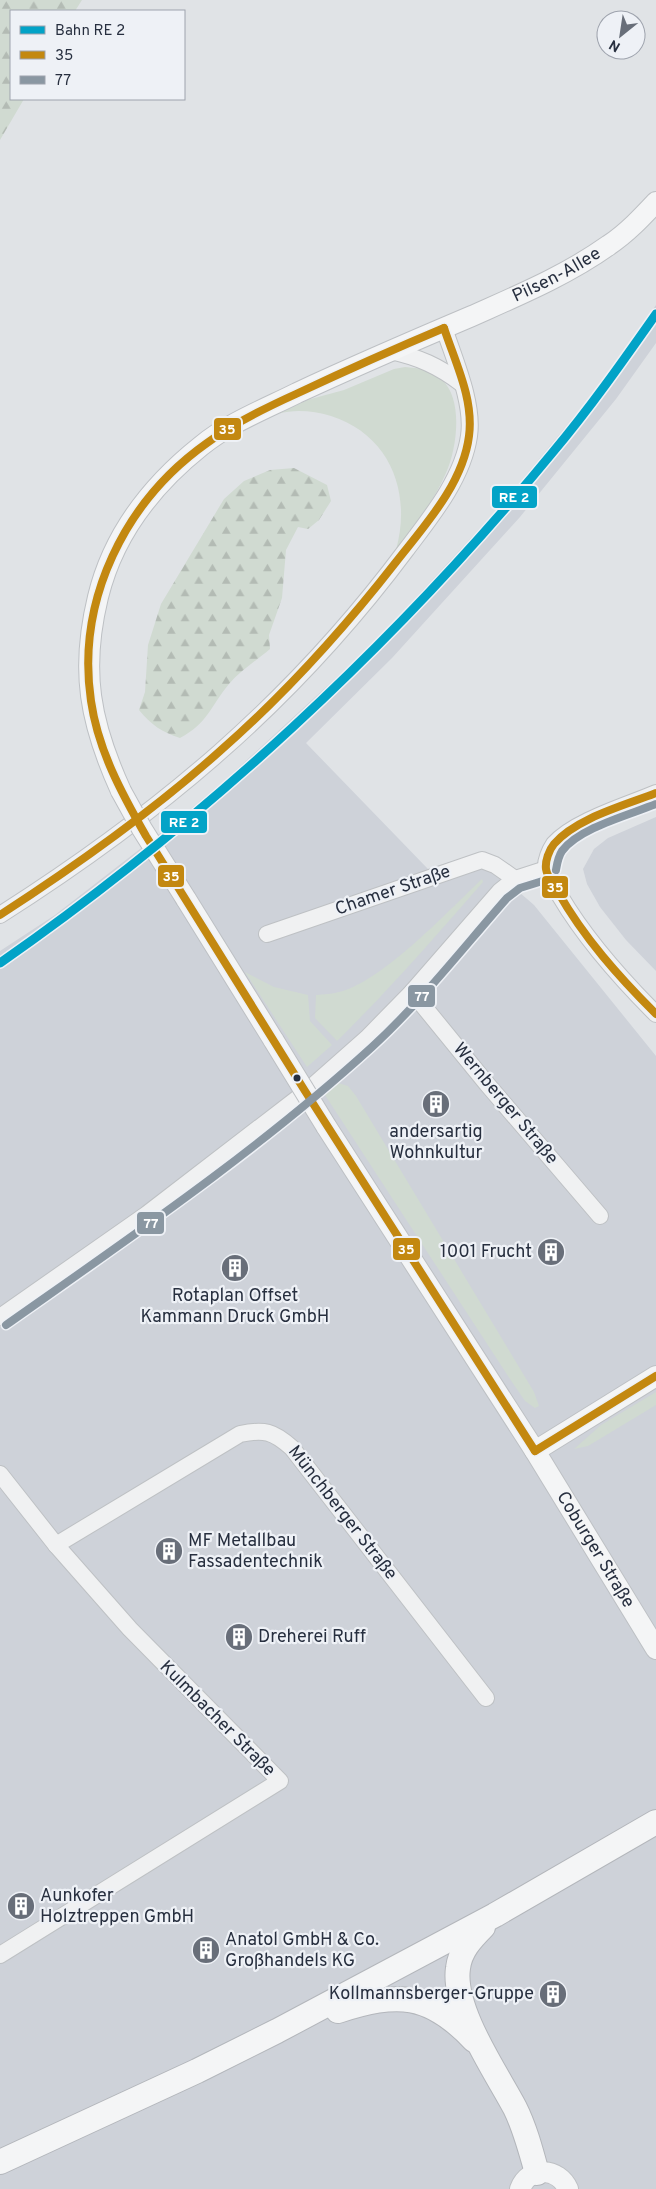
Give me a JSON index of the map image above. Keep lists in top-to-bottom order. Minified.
{"streets":{"main road":["Pilsen-Allee","Coburger Straße"],"street":["Chamer Straße","Wernberger Straße","Münchberger Straße","Kulmbacher Straße"]},"crossings":[["Pilsen-Allee","Coburger Straße"],["Münchberger Straße","Kulmbacher Straße"]],"places":{"building":["andersartig Wohnkultur","1001 Frucht","Rotaplan Offset Kammann Druck GmbH","MF Metallbau Fassadentechnik","Dreherei Ruff","Aunkofer Holztreppen GmbH","Anatol GmbH & Co. Großhandels KG","Kollmannsberger-Gruppe"]},"lines":["transit line 35","transit line 77"],"legend":["Bahn RE 2","35","77"],"north":"bottom left"}
